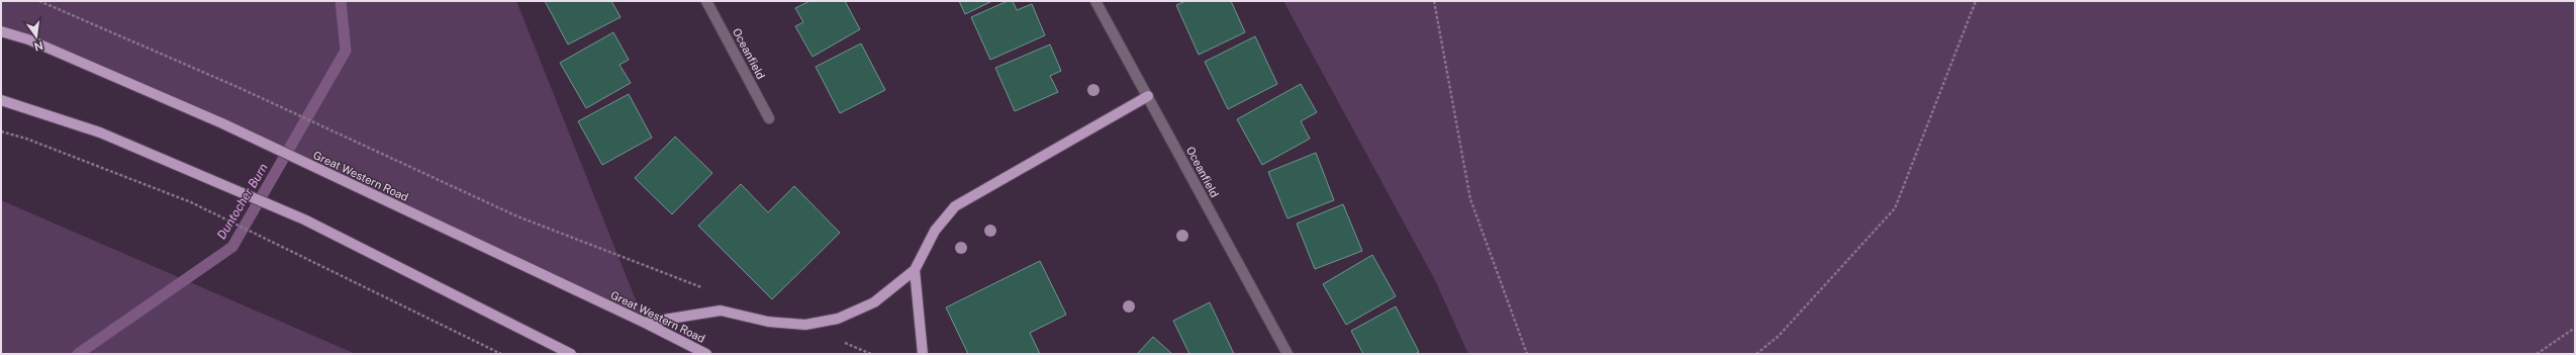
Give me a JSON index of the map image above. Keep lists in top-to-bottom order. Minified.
{"streets":{"main road":["Great Western Road"],"street":["Oceanfield"]},"water":["Duntocher Burn"],"north":"bottom"}
